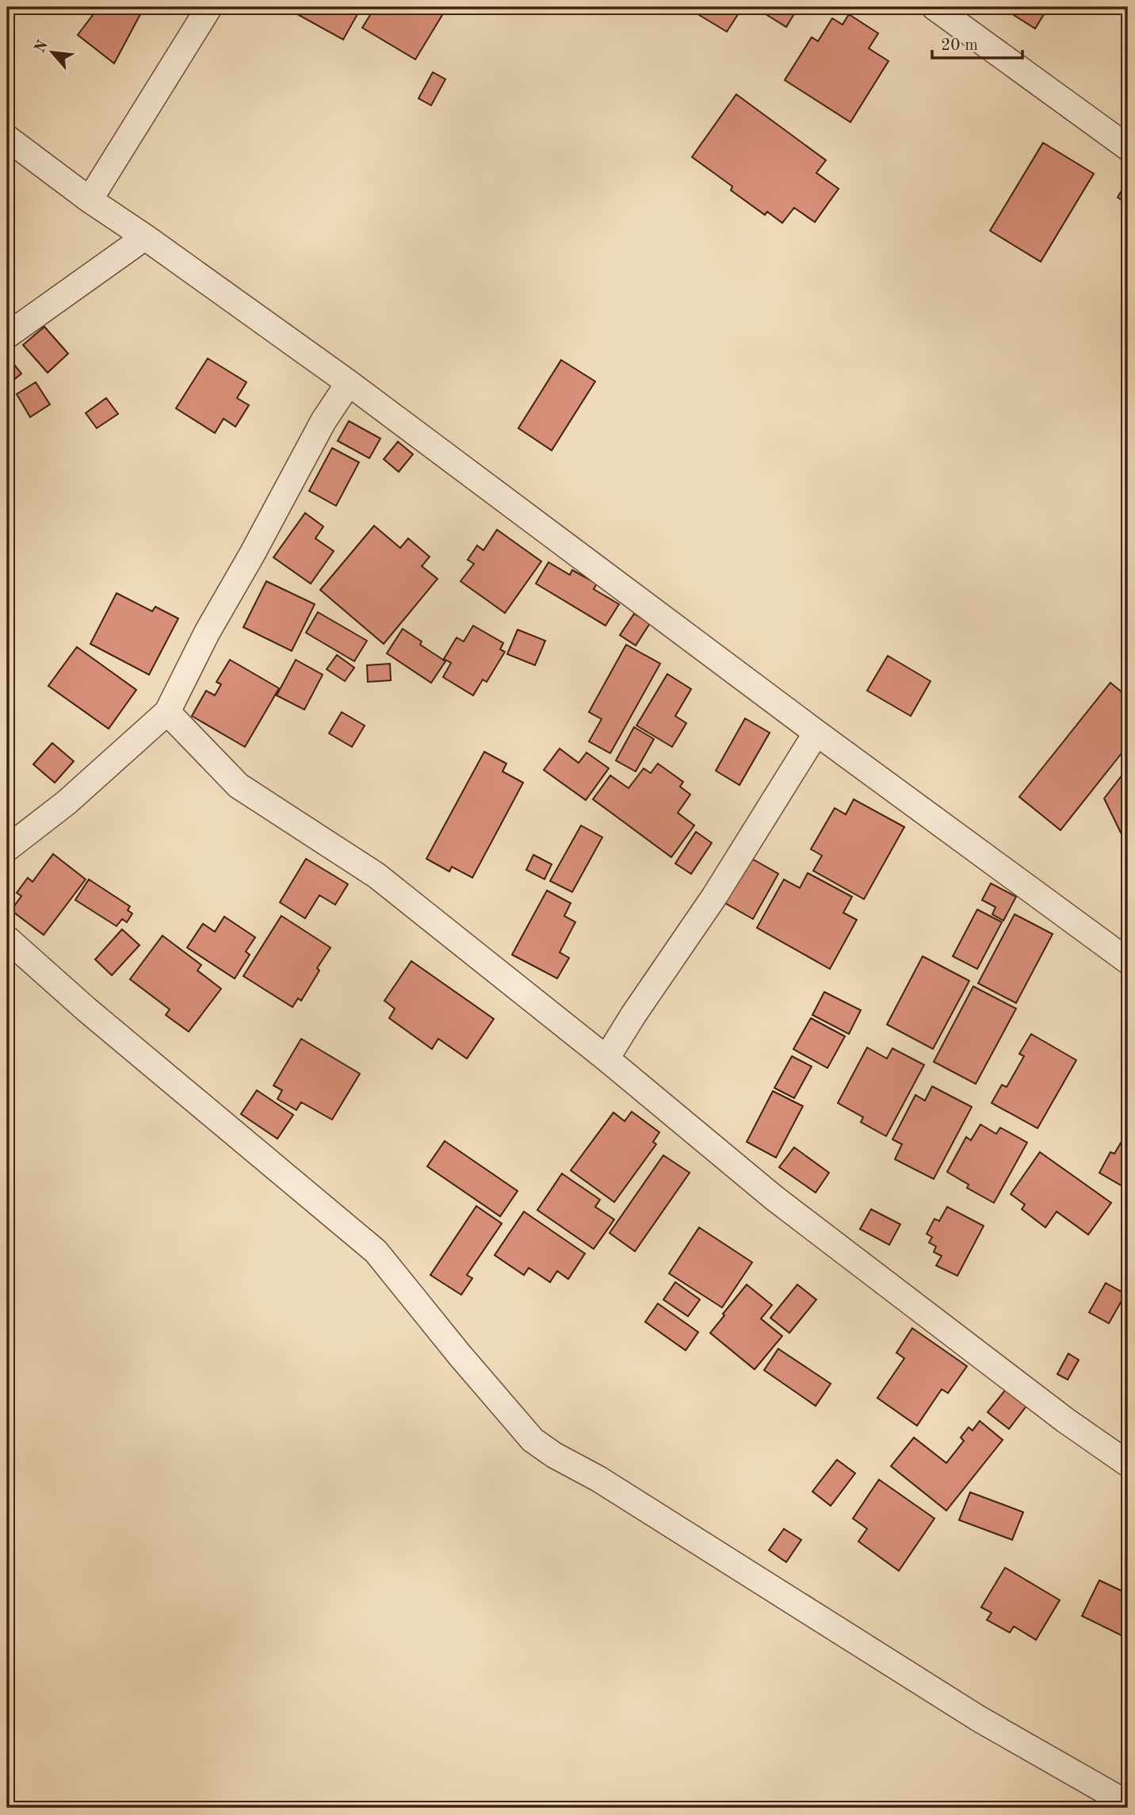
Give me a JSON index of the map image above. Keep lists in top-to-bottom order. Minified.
{"scale_bar":"20 m","north":"top left"}
